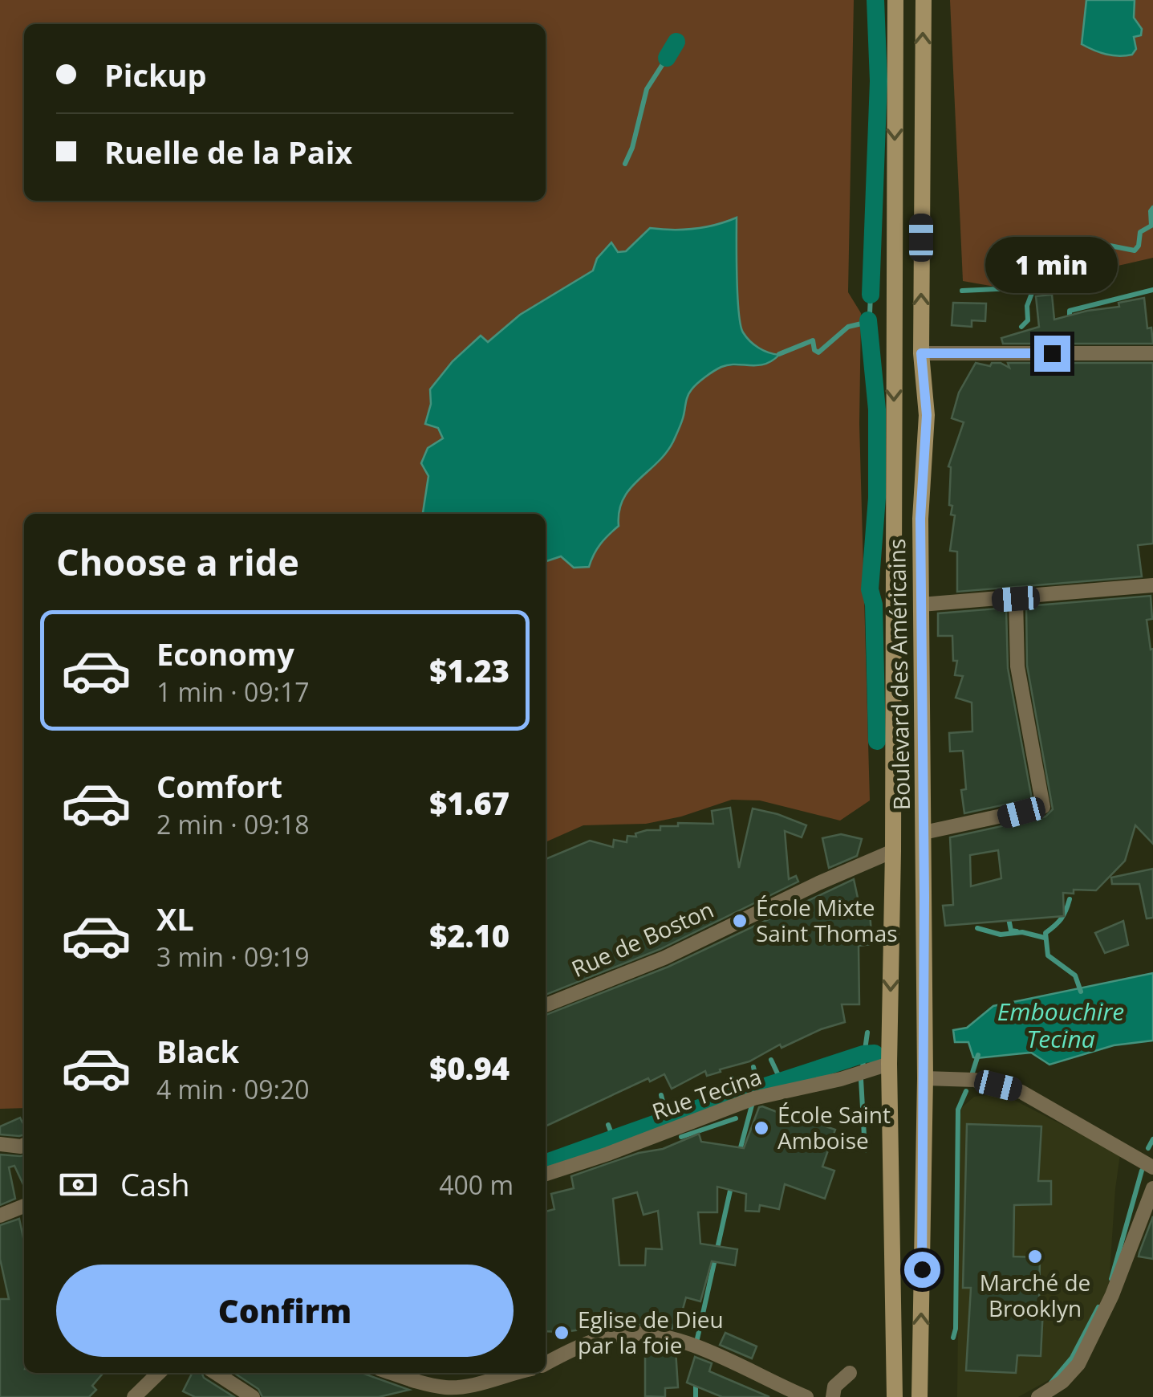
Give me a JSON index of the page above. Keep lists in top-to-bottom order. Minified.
{"streets":{"main road":["Boulevard des Américains"],"street":["Rue de Boston","Rue Tecina"]},"crossings":[["Boulevard des Américains","Rue de Boston"],["Boulevard des Américains","Rue Tecina"]],"water":["Embouchire Tecina"],"places":["École Mixte Saint Thomas","École Saint Amboise","Marché de Brooklyn","Eglise de Dieu par la foie"],"page":{"banner":["Pickup","Ruelle de la Paix"],"bubble":"1 min","heading":"Choose a ride","list":[{"name":"Economy","note":"1 min · 09:17","value":"$1.23"},{"name":"Comfort","note":"2 min · 09:18","value":"$1.67"},{"name":"XL","note":"3 min · 09:19","value":"$2.10"},{"name":"Black","note":"4 min · 09:20","value":"$0.94"}],"pay":["Cash","400 m"],"buttons":"Confirm"}}
